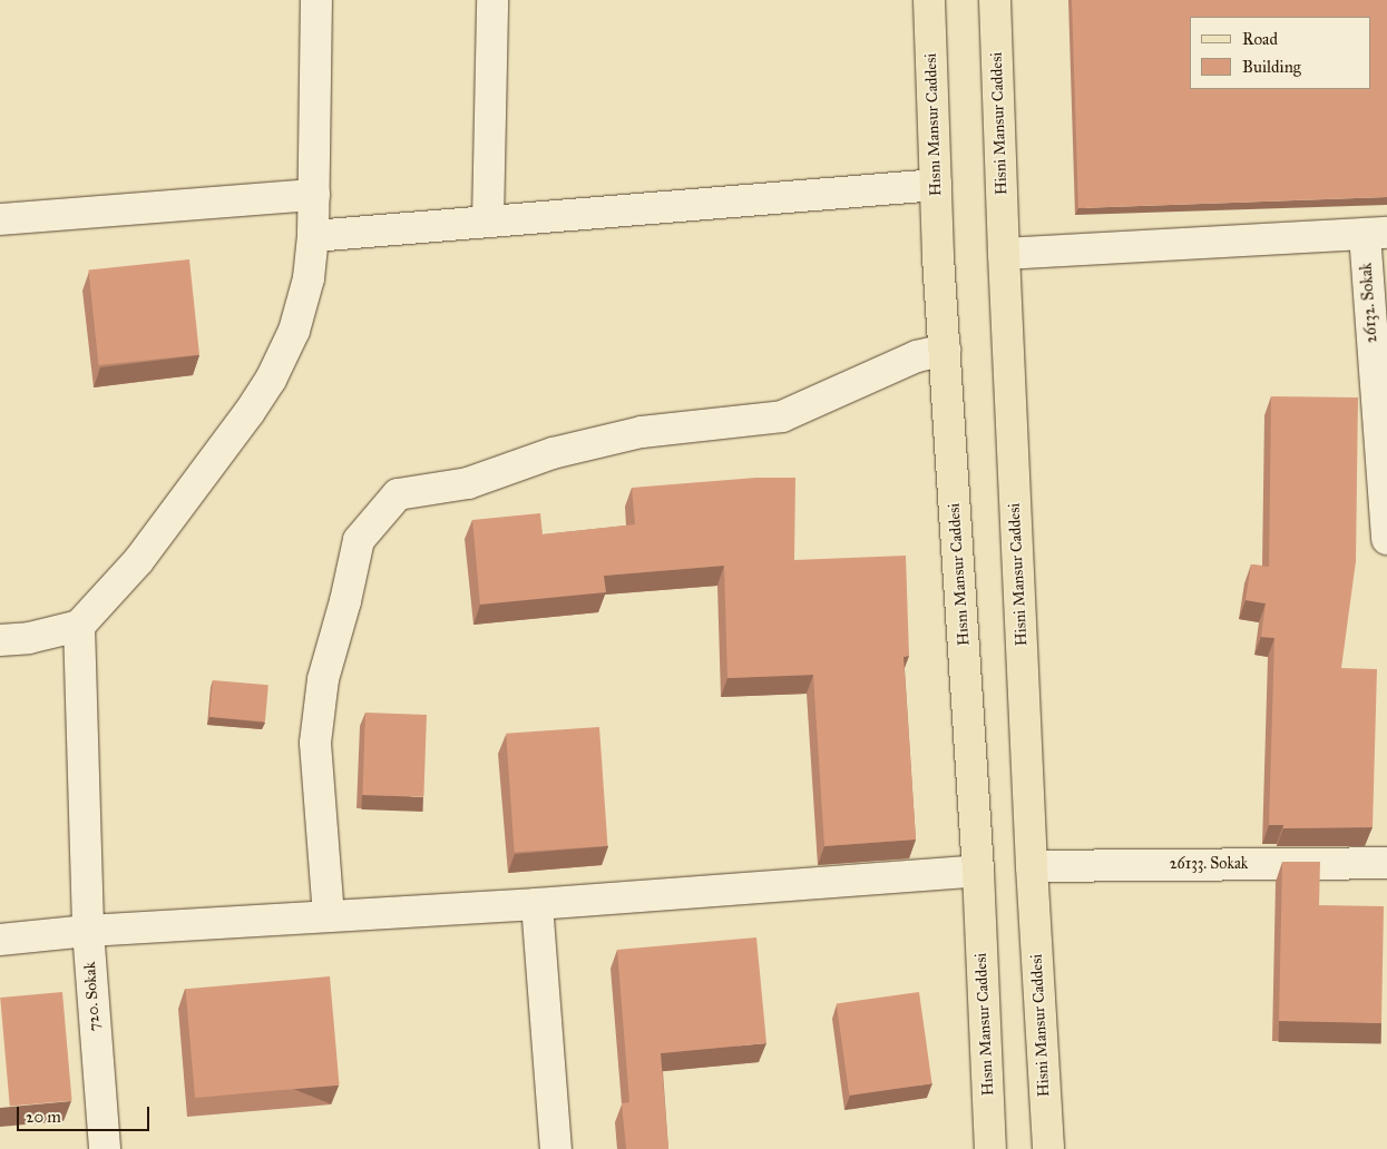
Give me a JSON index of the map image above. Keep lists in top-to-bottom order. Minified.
{"streets":{"main road":["Hisni Mansur Caddesi","Hısnı Mansur Caddesi"],"street":["26132. Sokak","26133. Sokak","720. Sokak"]},"crossings":[["Hisni Mansur Caddesi","26133. Sokak"]],"legend":["Road","Building"],"scale_bar":"20 m"}
